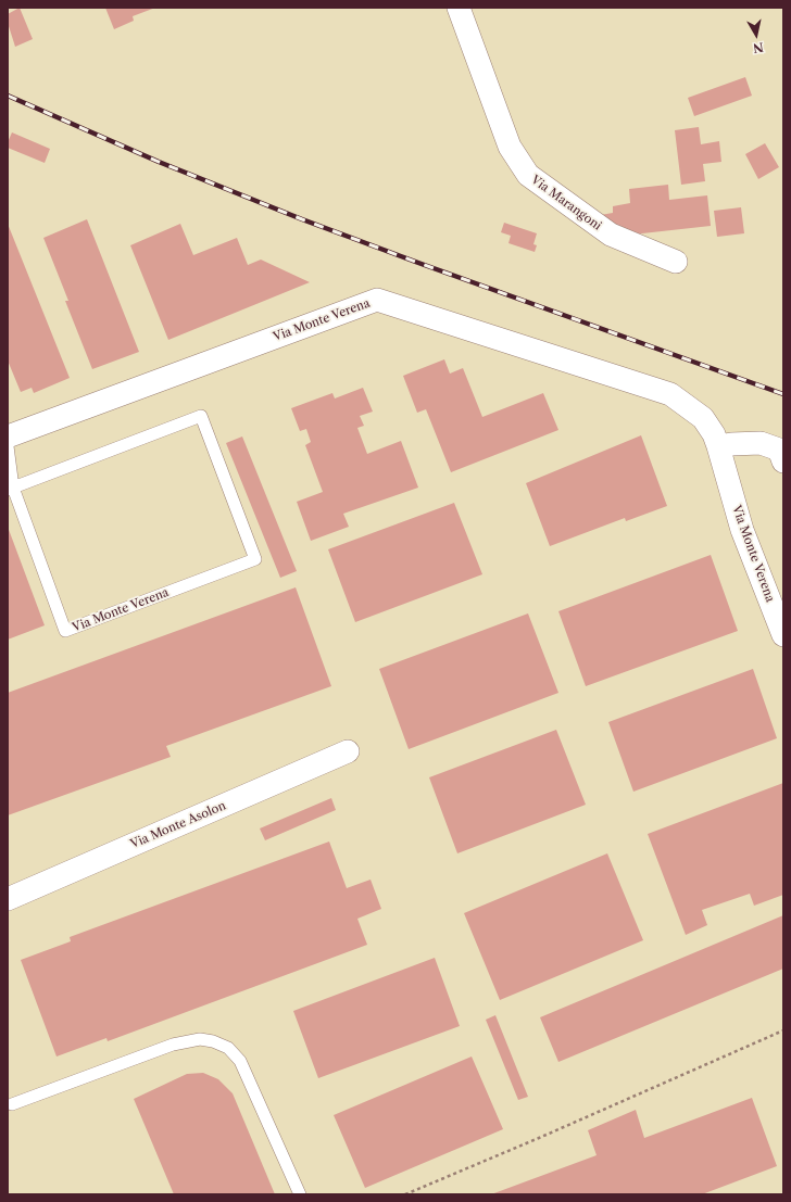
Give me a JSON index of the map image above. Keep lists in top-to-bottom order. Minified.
{"streets":{"street":["Via Marangoni","Via Monte Verena","Via Monte Asolon"]},"north":"bottom"}
